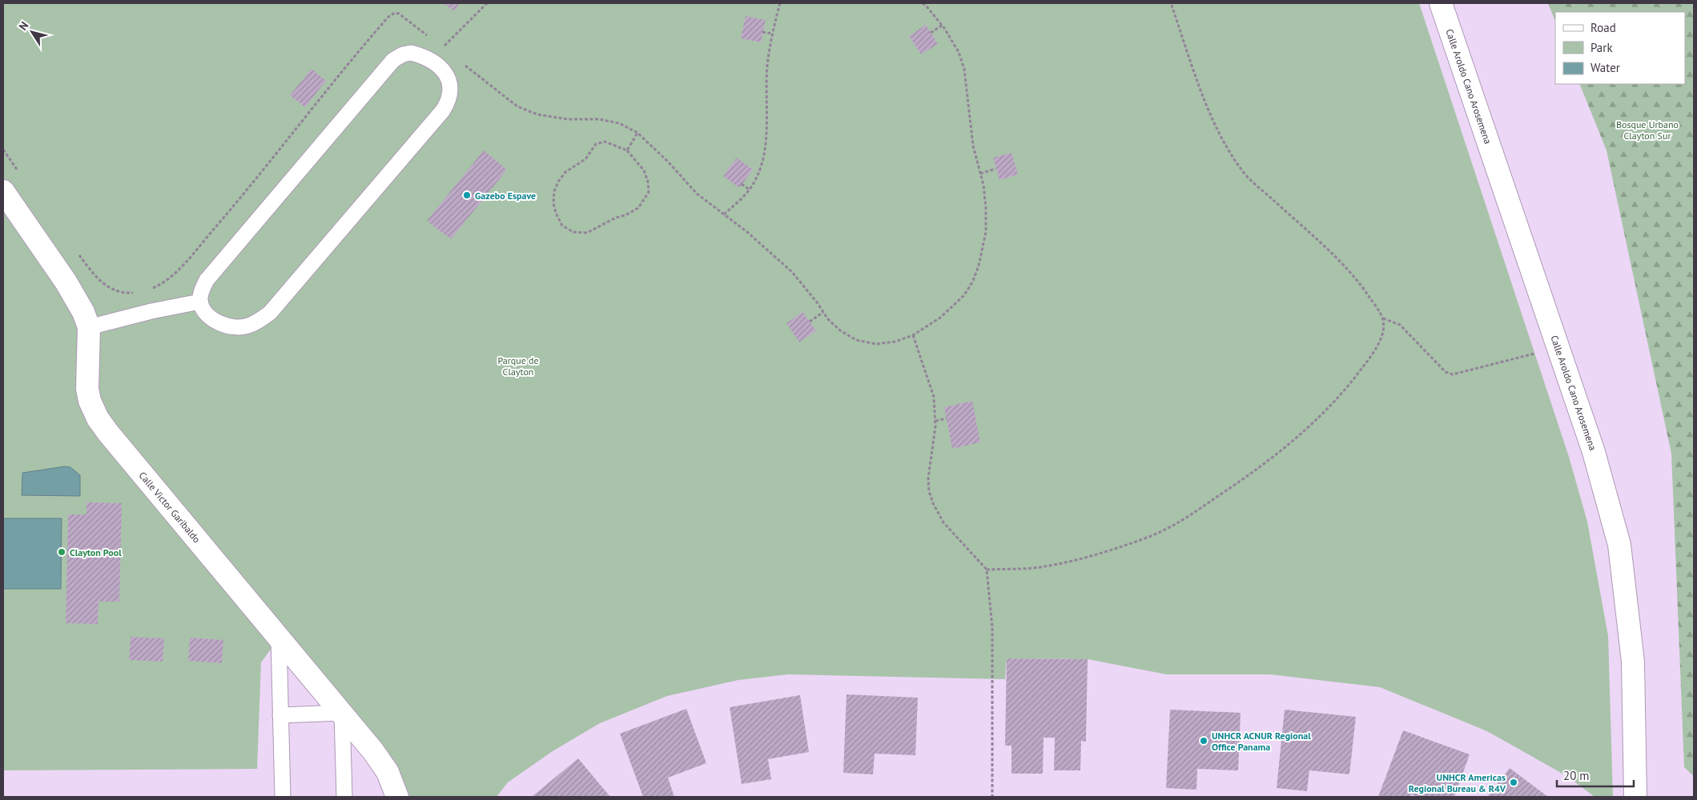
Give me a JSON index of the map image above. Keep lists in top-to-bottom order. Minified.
{"streets":{"street":["Calle Aroldo Cano Arosemena","Calle Victor Garibaldo"]},"parks":["Bosque Urbano Clayton Sur","Parque de Clayton"],"places":["Gazebo Espave","Clayton Pool","UNHCR ACNUR Regional Office Panama","UNHCR Americas Regional Bureau & R4V"],"legend":["Road","Park","Water"],"scale_bar":"20 m","north":"top left"}
